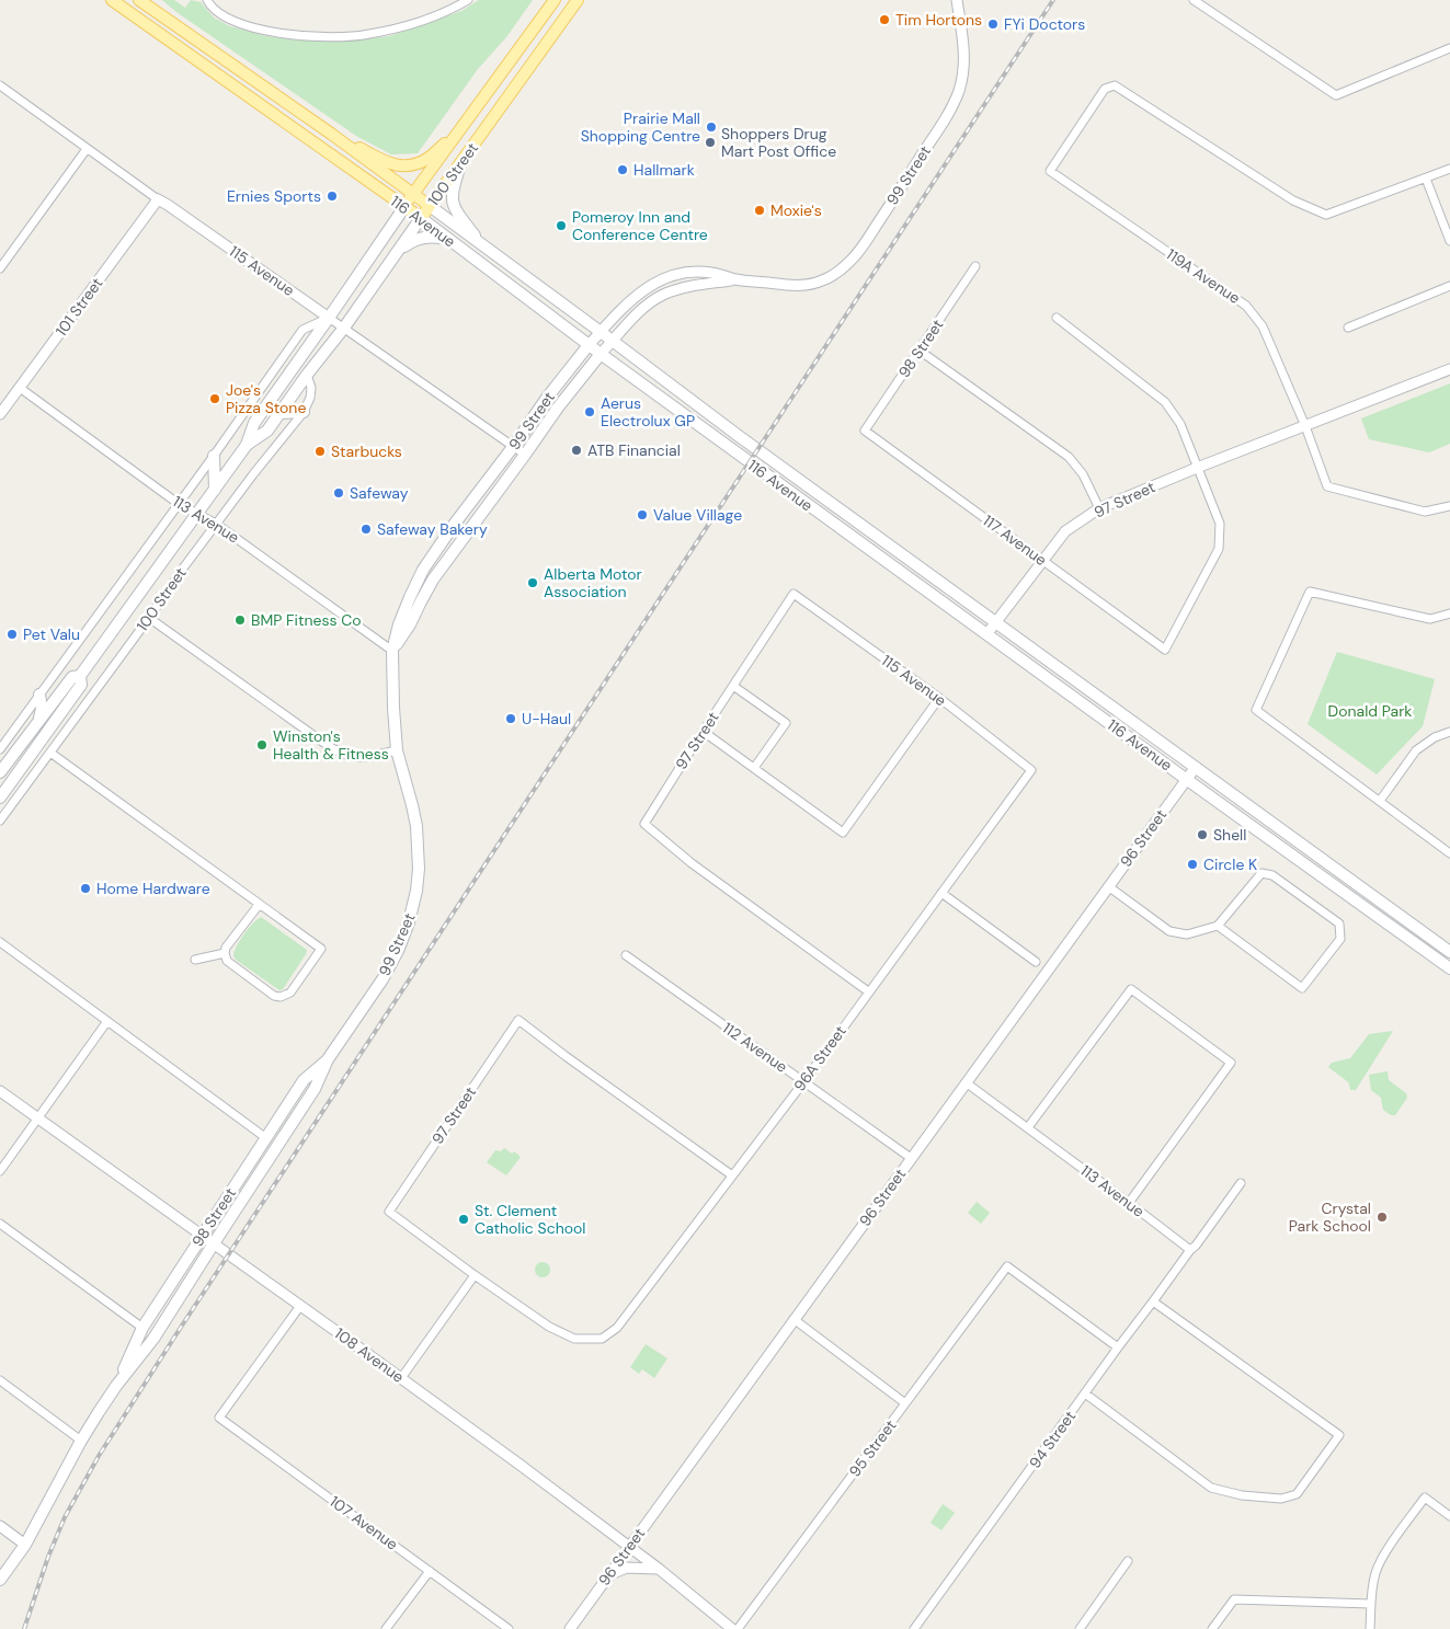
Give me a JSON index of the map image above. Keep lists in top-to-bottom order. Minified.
{"streets":{"main road":["100 Street","99 Street","116 Avenue","98 Street"],"street":["115 Avenue","119A Avenue","101 Street","97 Street","113 Avenue","117 Avenue","96 Street","112 Avenue","96A Street","108 Avenue","94 Street","95 Street","107 Avenue"]},"crossings":[["100 Street","116 Avenue"],["100 Street","115 Avenue"],["100 Street","113 Avenue"],["99 Street","116 Avenue"],["99 Street","115 Avenue"],["99 Street","98 Street"],["99 Street","113 Avenue"],["116 Avenue","97 Street"],["116 Avenue","96 Street"],["115 Avenue","101 Street"],["115 Avenue","97 Street"],["115 Avenue","96A Street"],["119A Avenue","97 Street"],["101 Street","113 Avenue"],["98 Street","117 Avenue"],["98 Street","108 Avenue"],["97 Street","117 Avenue"],["97 Street","96A Street"],["113 Avenue","96 Street"],["113 Avenue","94 Street"],["96 Street","112 Avenue"],["96 Street","108 Avenue"],["112 Avenue","96A Street"],["108 Avenue","107 Avenue"],["94 Street","95 Street"]],"parks":["Donald Park"],"places":["Tim Hortons","FYi Doctors","Prairie Mall Shopping Centre","Shoppers Drug Mart Post Office","Hallmark","Ernies Sports","Moxie's","Pomeroy Inn and Conference Centre","Joe's Pizza Stone","Aerus Electrolux GP","ATB Financial","Starbucks","Safeway","Value Village","Safeway Bakery","Alberta Motor Association","BMP Fitness Co","Pet Valu","U-Haul","Winston's Health & Fitness","Shell","Circle K","Home Hardware","Crystal Park School","St. Clement Catholic School"]}
